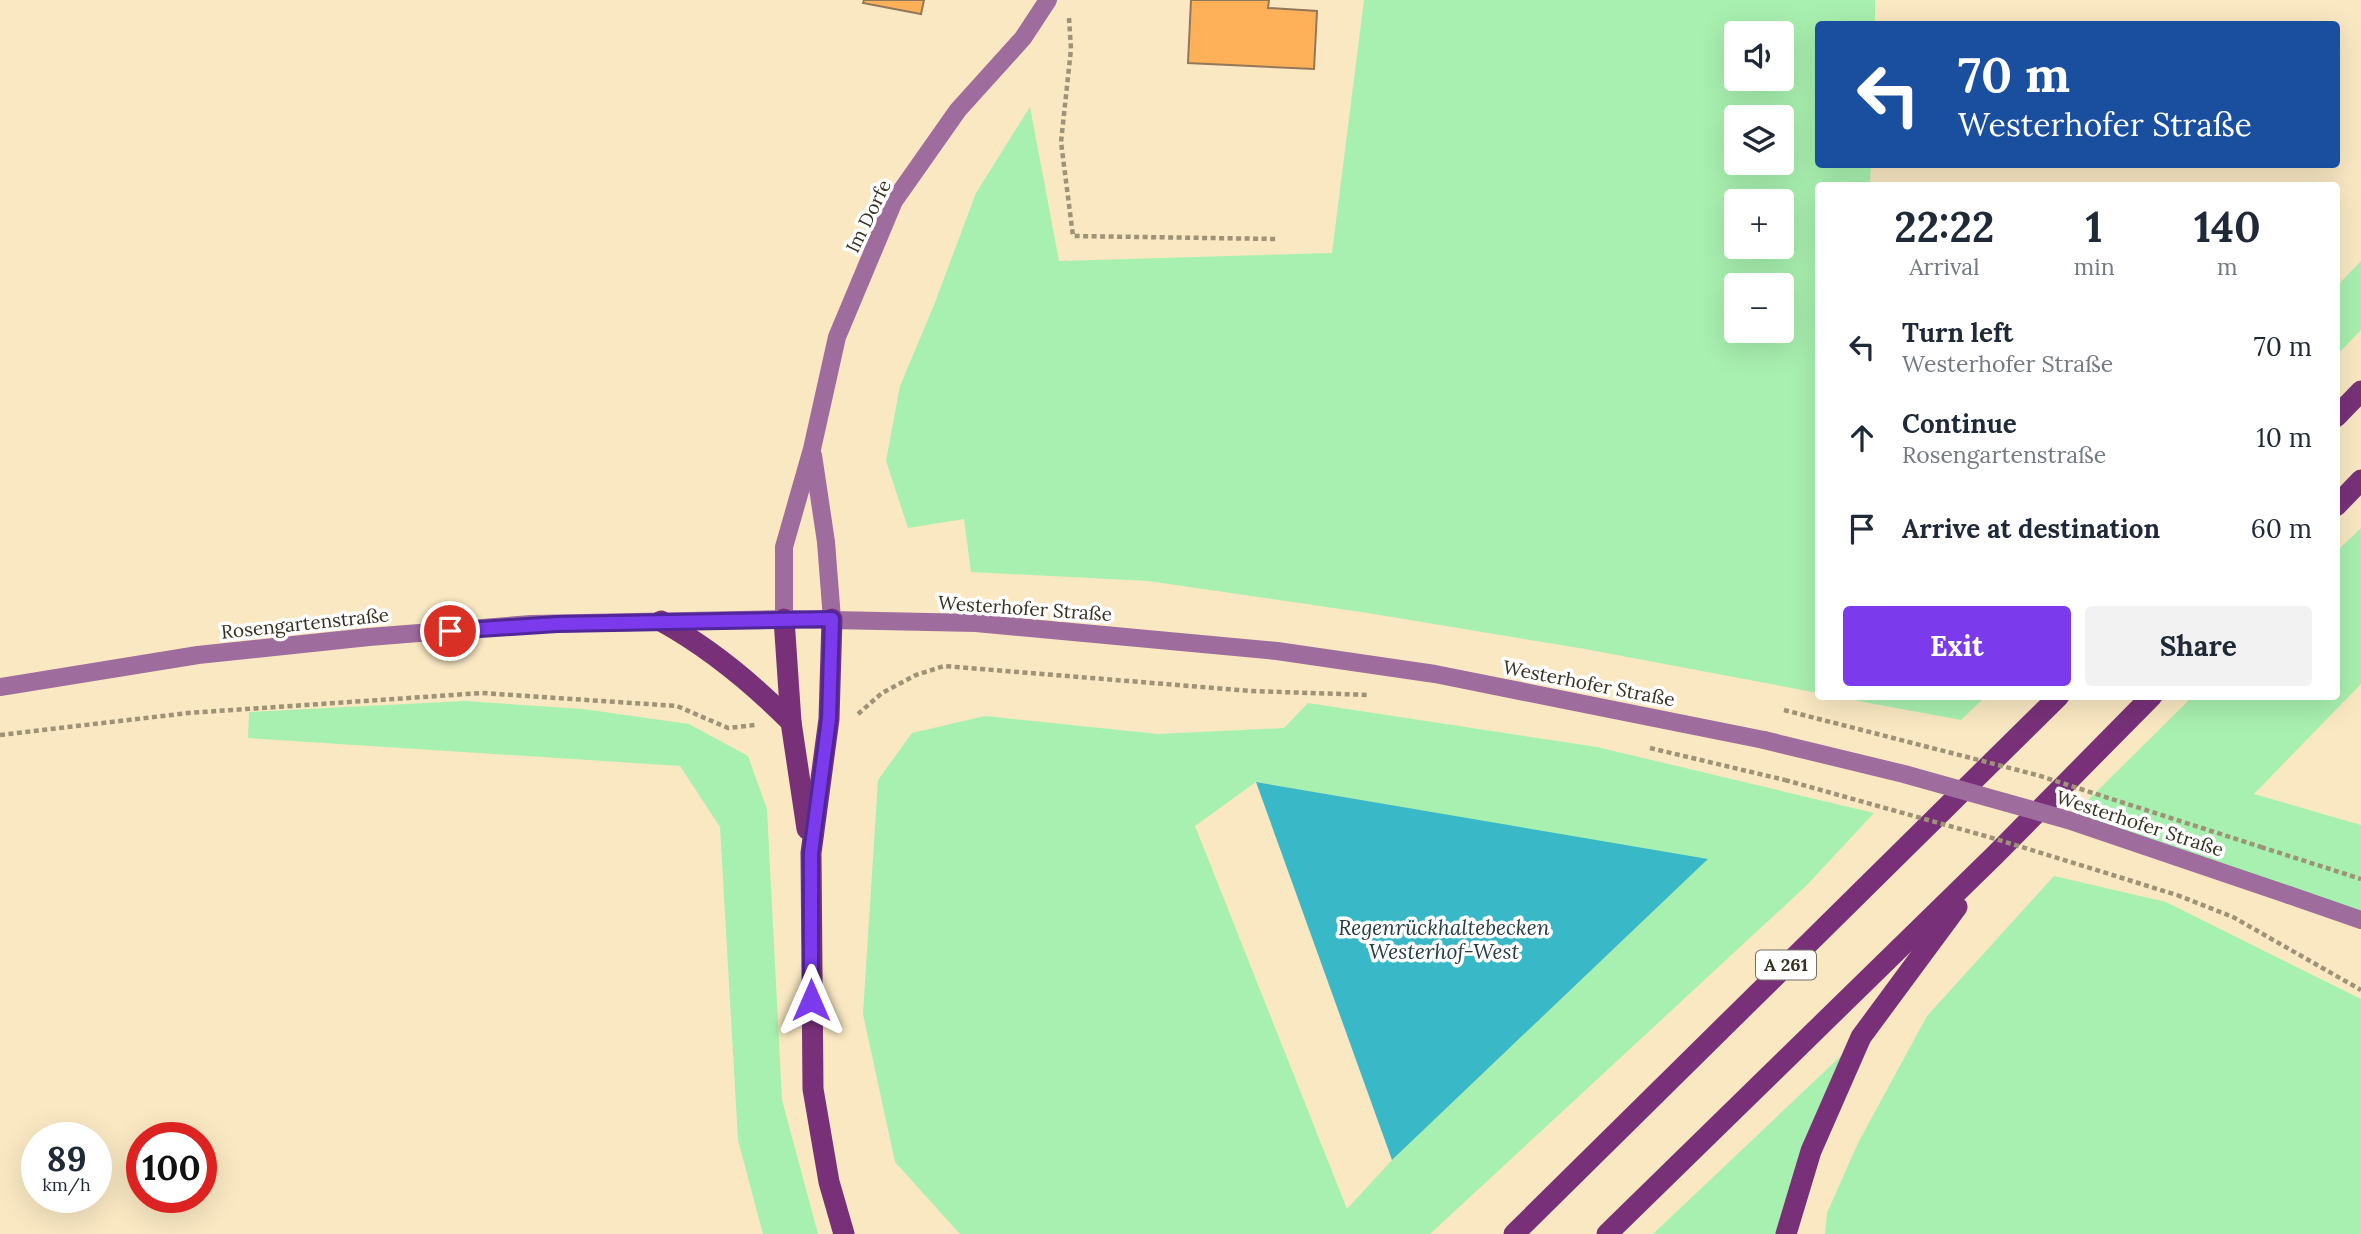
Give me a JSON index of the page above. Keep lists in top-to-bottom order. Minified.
{"streets":{"highway":["A 261"],"main road":["Im Dorfe","Westerhofer Straße","Rosengartenstraße"]},"crossings":[["Im Dorfe","Westerhofer Straße"],["Im Dorfe","Rosengartenstraße"],["Westerhofer Straße","Rosengartenstraße"]],"water":["Regenrückhaltebecken Westerhof-West"],"page":{"map_buttons":["+","−"],"turn":["70 m","Westerhofer Straße"],"eta":["22:22","Arrival","1","min","140","m"],"list":[{"name":"Turn left","note":"Westerhofer Straße","value":"70 m"},{"name":"Continue","note":"Rosengartenstraße","value":"10 m"},{"name":"Arrive at destination","value":"60 m"}],"buttons":["Exit","Share"],"speed":"89 km/h","limit":"100"}}
